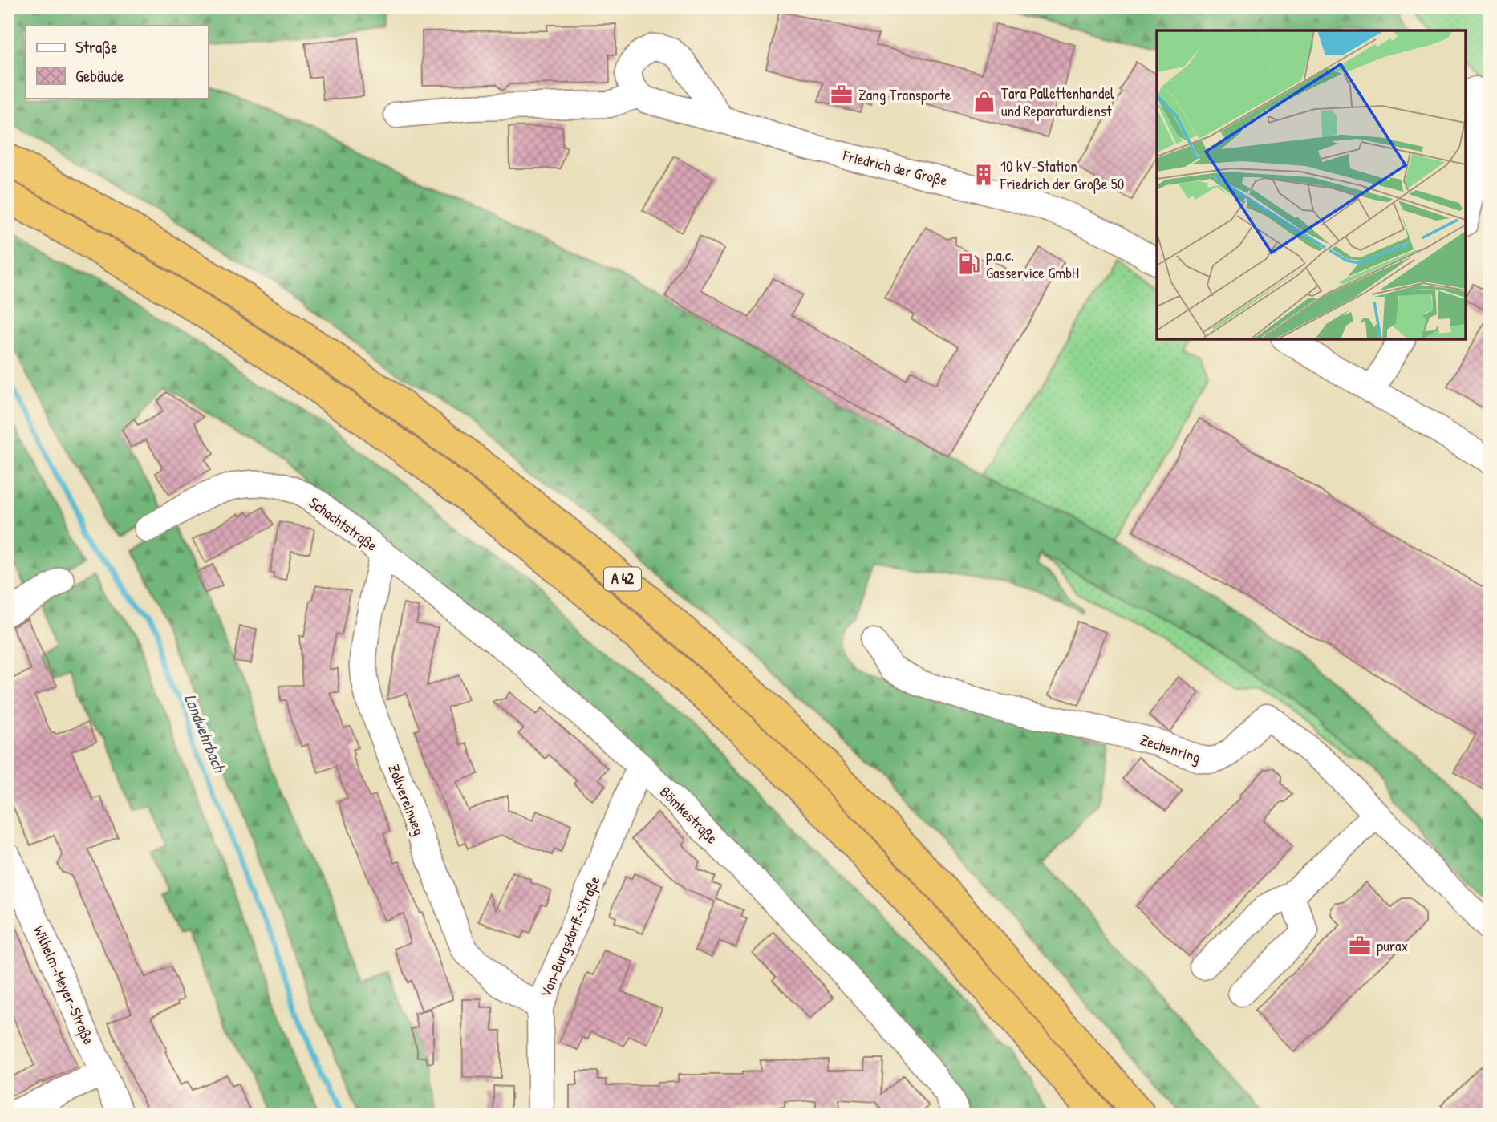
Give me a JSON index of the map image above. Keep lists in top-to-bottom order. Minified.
{"streets":{"highway":["A 42"],"street":["Friedrich der Große","Schachtstraße","Zechenring","Zollvereinweg","Bömkestraße","Von-Burgsdorff-Straße","Wilhelm-Meyer-Straße"]},"crossings":[["Schachtstraße","Zollvereinweg"],["Schachtstraße","Bömkestraße"],["Zollvereinweg","Bömkestraße"],["Zollvereinweg","Von-Burgsdorff-Straße"],["Bömkestraße","Von-Burgsdorff-Straße"]],"water":["Landwehrbach"],"places":{"office":["Zang Transporte","purax"],"shop":["Tara Pallettenhandel und Reparaturdienst"],"building":["10 kV-Station Friedrich der Große 50"],"fuel station":["p.a.c. Gasservice GmbH"]},"legend":["Straße","Gebäude"]}
